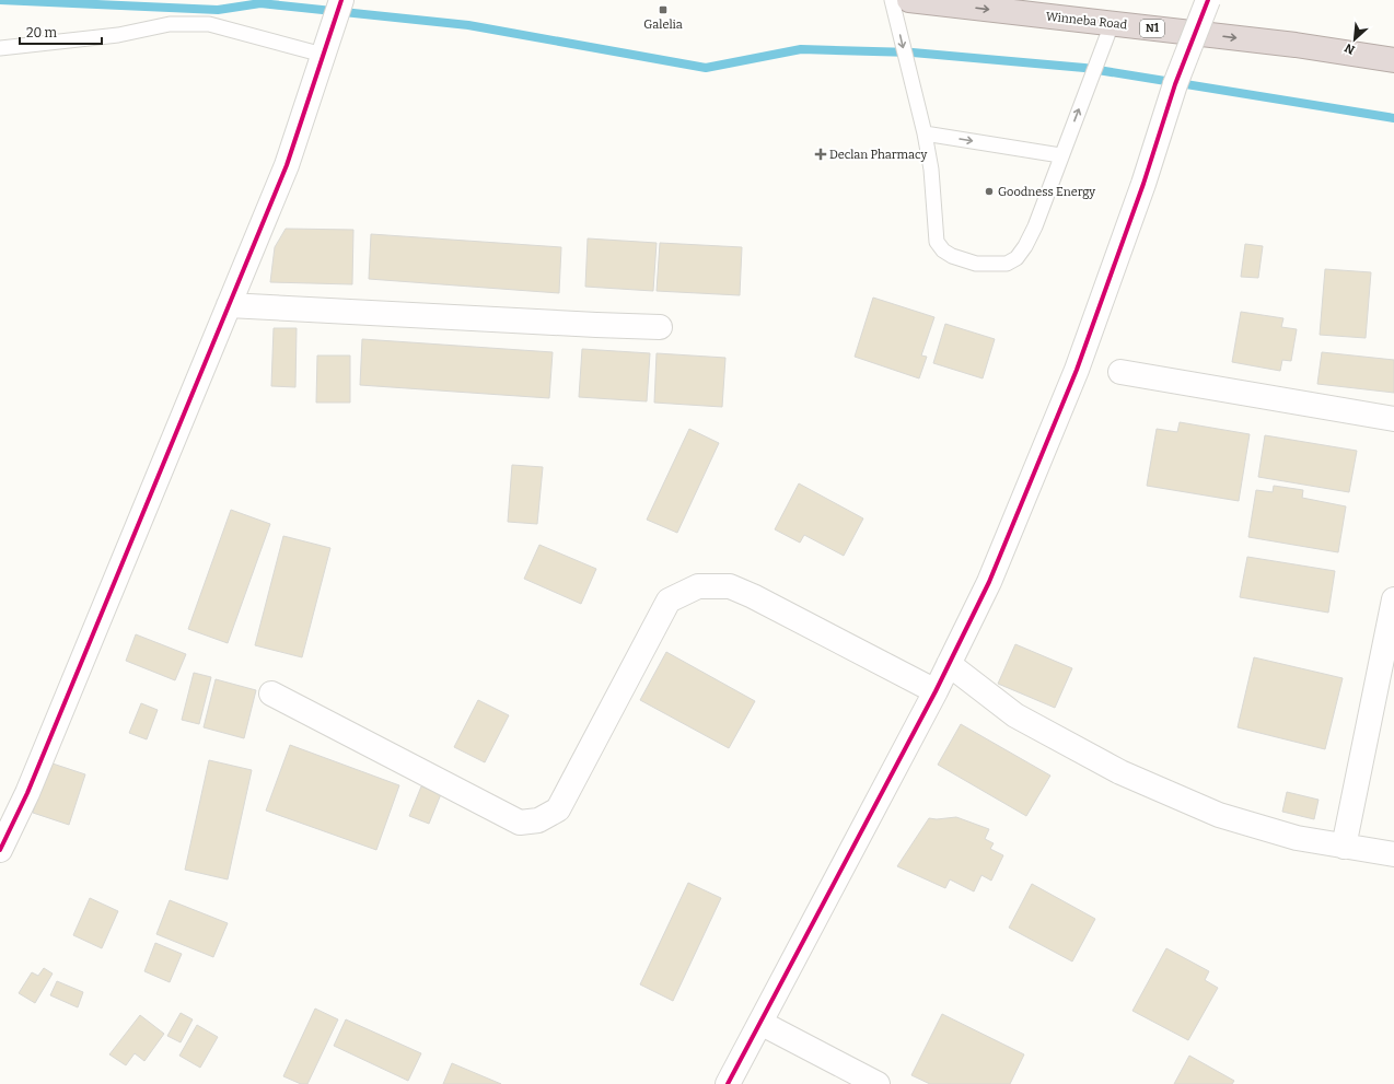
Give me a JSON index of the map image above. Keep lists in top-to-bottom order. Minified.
{"streets":{"highway":["Winneba Road","N1"]},"one_way":["Winneba Road"],"places":{"transit":["Galelia"],"health":["Declan Pharmacy"],"other":["Goodness Energy"]},"scale_bar":"20 m","north":"bottom left"}
